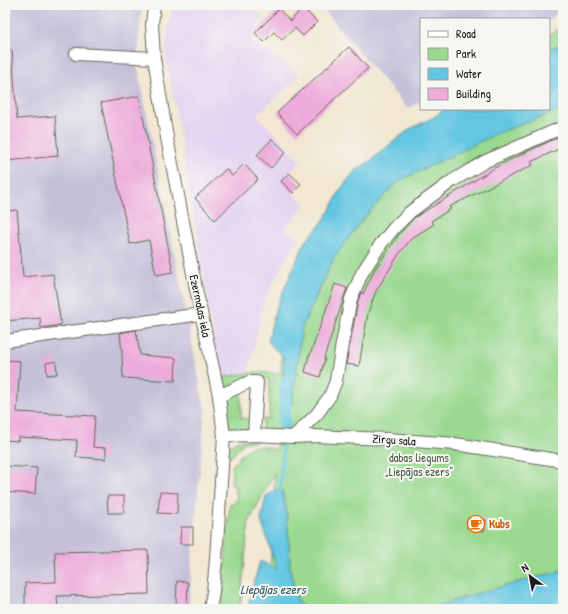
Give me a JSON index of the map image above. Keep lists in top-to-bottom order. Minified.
{"streets":{"street":["Ezermalas iela","Zirgu sala"]},"crossings":[["Ezermalas iela","Zirgu sala"]],"water":["Liepājas ezers"],"parks":["dabas liegums „Liepājas ezers”"],"places":{"cafe":["Kubs"]},"legend":["Road","Park","Water","Building"],"north":"top left"}
